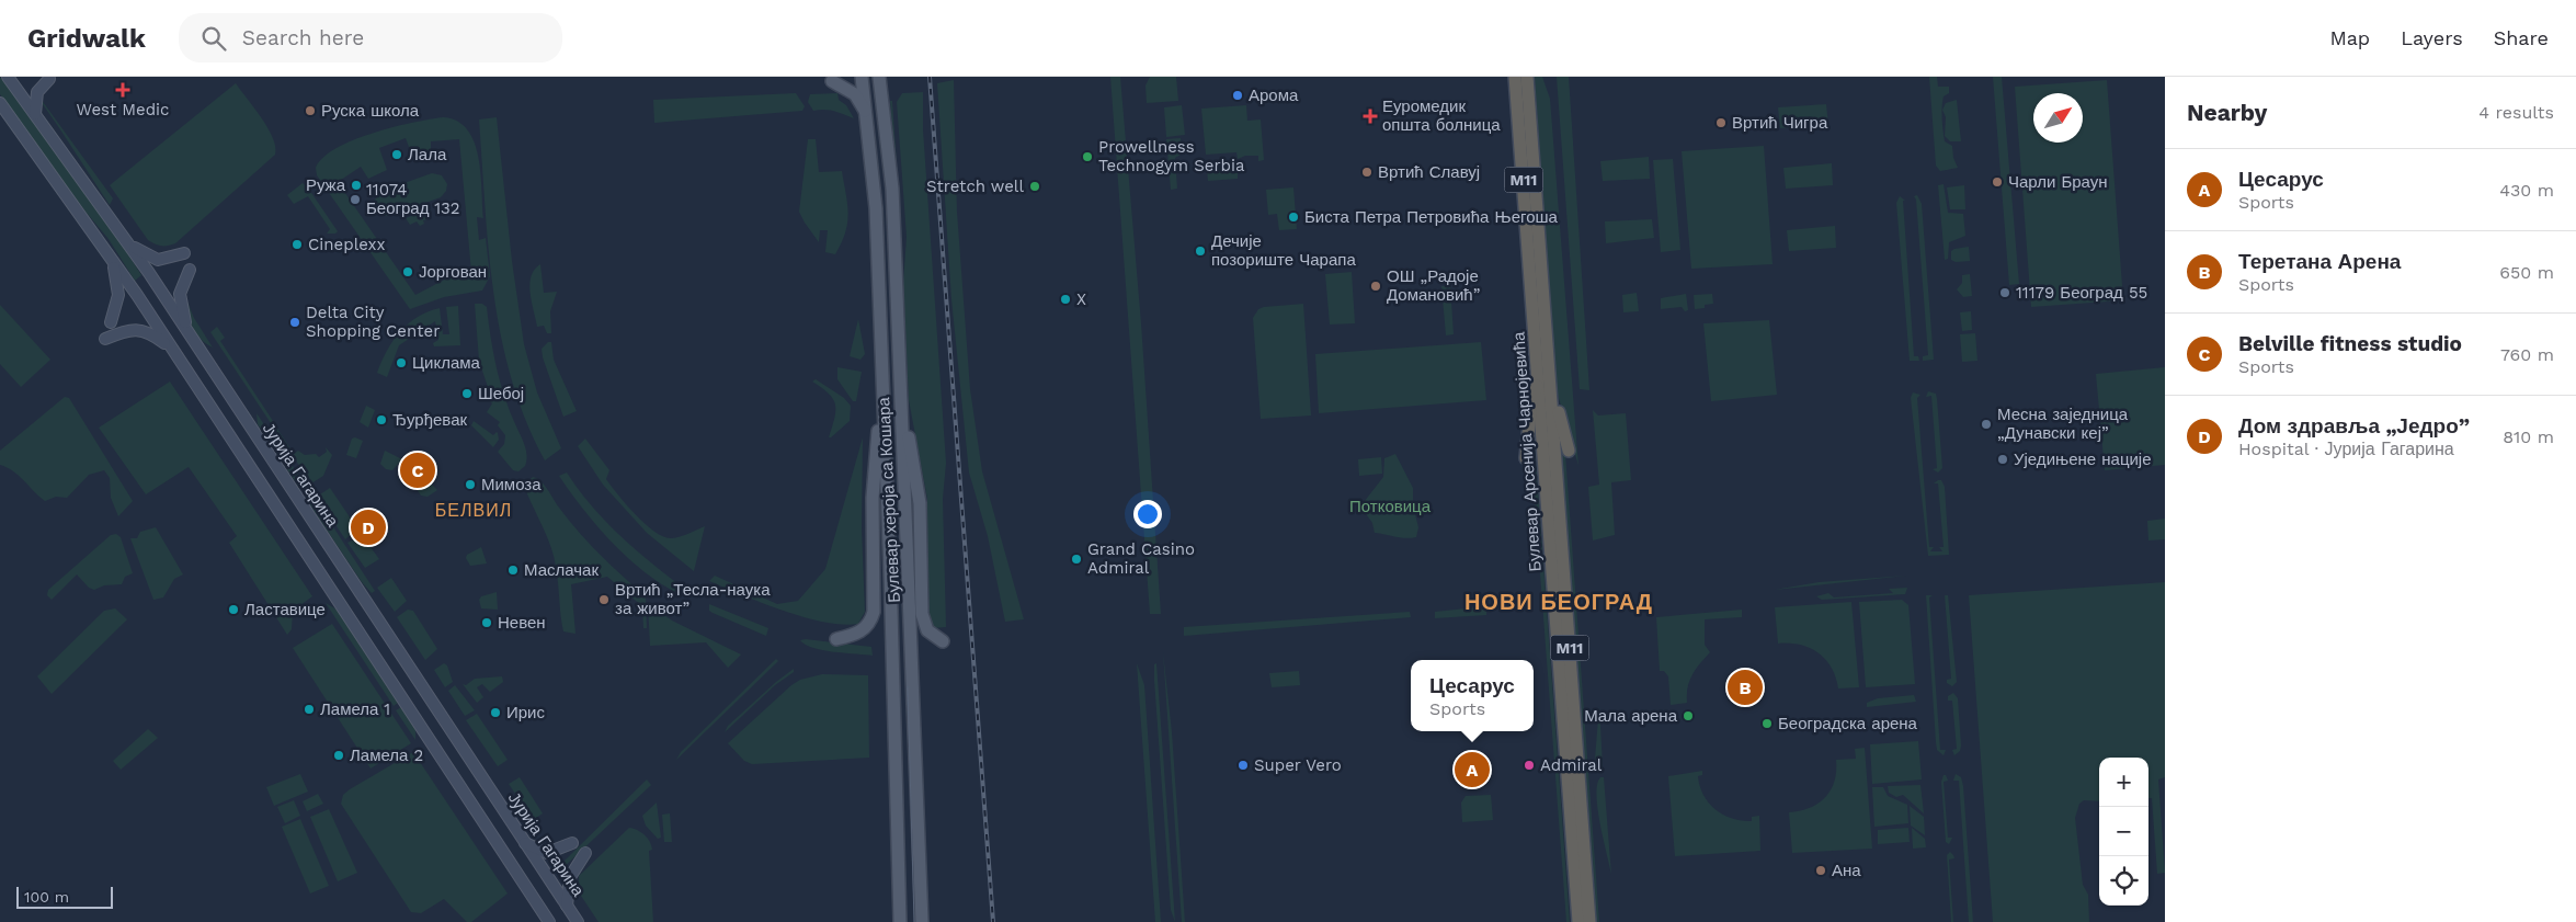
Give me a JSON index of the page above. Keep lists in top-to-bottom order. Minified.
{"streets":{"highway":["M11","Булевар Арсенија Чарнојевића"],"main road":["Јурија Гагарина","Булевар хероја са Кошара"]},"districts":["БЕЛВИЛ","НОВИ БЕОГРАД"],"parks":["Потковица"],"places":{"health":["West Medic","Еуромедик општа болница"],"other":["Арома","Руска школа","Вртић Чигра","Лала","Prowellness Technogym Serbia","Вртић Славуј","Чарли Браун","Ружа","Stretch well","11074 Београд 132","Биста Петра Петровића Његоша","Cineplexx","Дечије позориште Чарапа","Јоргован","ОШ „Радоје Домановић”","11179 Београд 55","X","Delta City Shopping Center","Циклама","Шебој","Ђурђевак","Месна заједница „Дунавски кеј”","Уједињене нације","Мимоза","Grand Casino Admiral","Маслачак","Вртић „Тесла-наука за живот”","Ластавице","Невен","Ламела 1","Ирис","Мала арена","Београдска арена","Ламела 2","Super Vero","Admiral","Ана"]},"scale_bar":"100 m","north":"top right","page":{"header":"Gridwalk","search":"Search here","nav":["Map","Layers","Share"],"heading":["Nearby","4 results"],"list":[{"mark":"A","name":"Цесарус","note":"Sports","value":"430 m"},{"mark":"B","name":"Теретана Арена","note":"Sports","value":"650 m"},{"mark":"C","name":"Belville fitness studio","note":"Sports","value":"760 m"},{"mark":"D","name":"Дом здравља „Једро”","note":"Hospital · Јурија Гагарина","value":"810 m"}],"pins":["C","D","B","A"],"popup":["Цесарус","Sports"],"map_buttons":["+","−"],"scale":"100 m"}}
